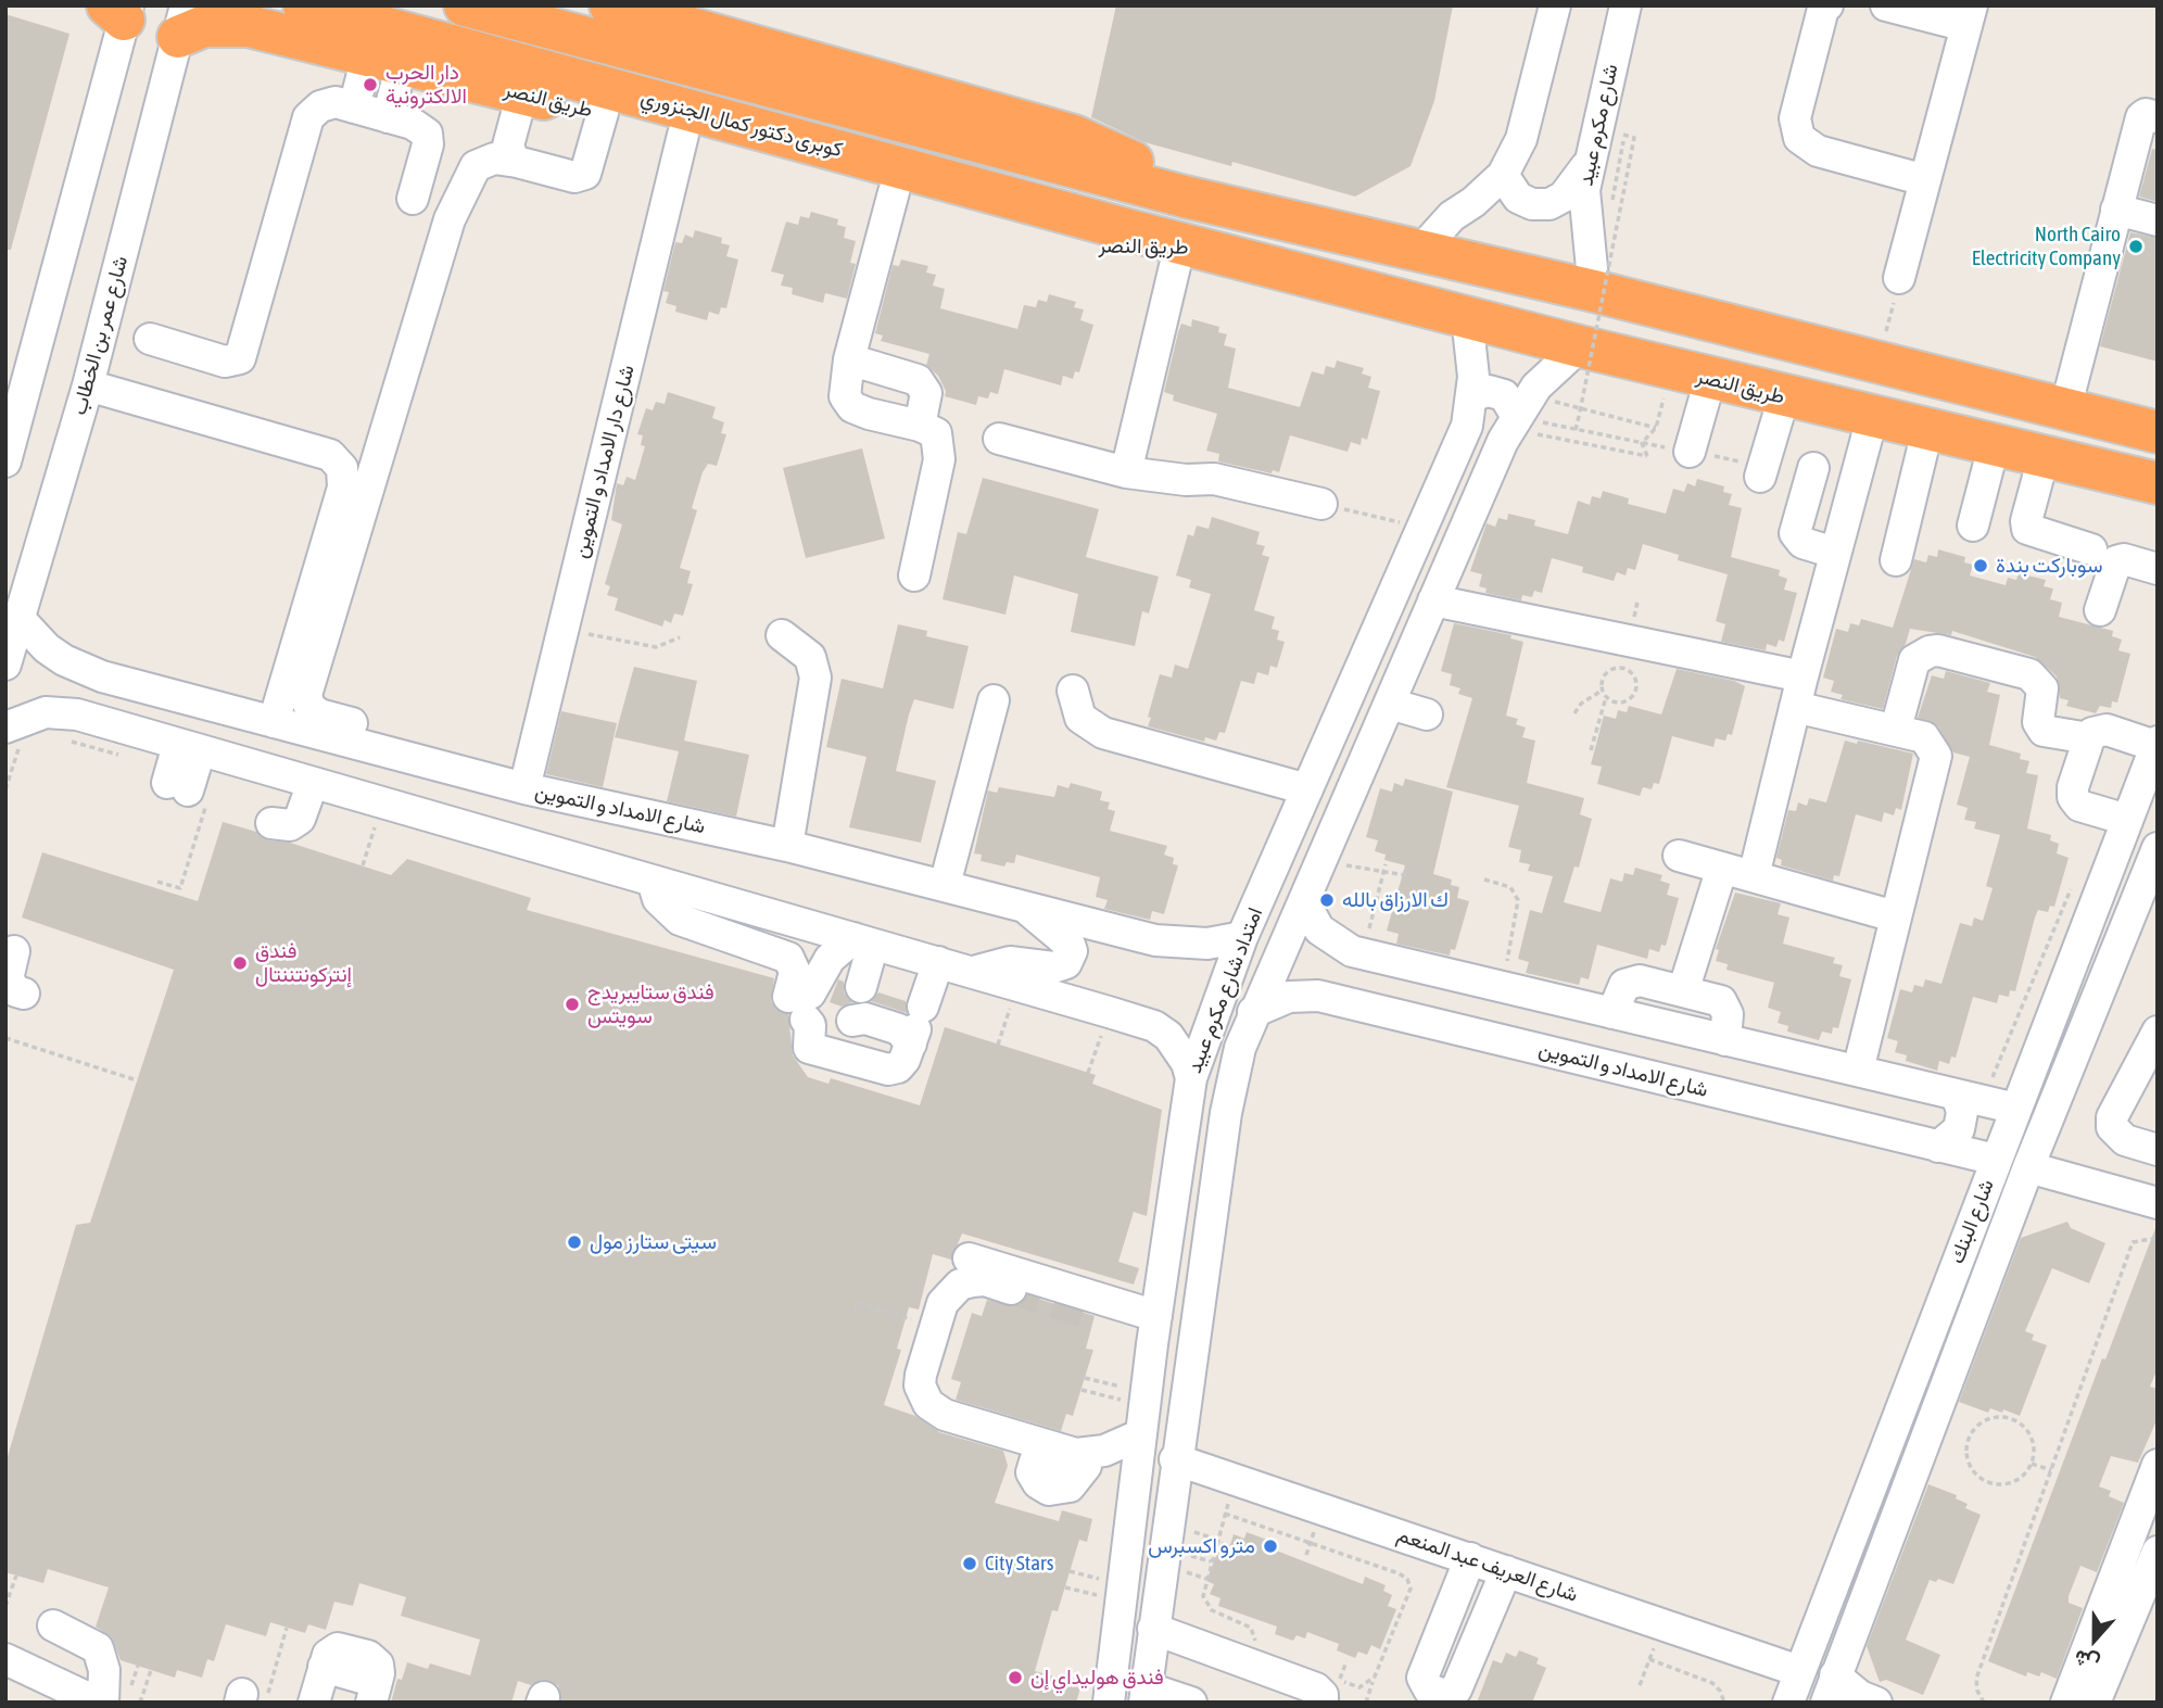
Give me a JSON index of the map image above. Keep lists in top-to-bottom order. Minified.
{"streets":{"highway":["طريق النصر","كوبرى دكتور كمال الجنزوري"],"street":["شارع مكرم عبيد","شارع عمر بن الخطاب","شارع دار الامداد و التموين","شارع الامداد و التموين","امتداد شارع مكرم عبيد","شارع البنك","شارع العريف عبد المنعم"]},"crossings":[["طريق النصر","كوبرى دكتور كمال الجنزوري"],["طريق النصر","شارع عمر بن الخطاب"],["طريق النصر","شارع دار الامداد و التموين"],["طريق النصر","امتداد شارع مكرم عبيد"],["شارع عمر بن الخطاب","شارع الامداد و التموين"],["شارع دار الامداد و التموين","شارع الامداد و التموين"],["شارع الامداد و التموين","امتداد شارع مكرم عبيد"],["شارع الامداد و التموين","شارع البنك"],["امتداد شارع مكرم عبيد","شارع العريف عبد المنعم"],["شارع البنك","شارع العريف عبد المنعم"]],"places":["دار الحرب الالكترونية","North Cairo Electricity Company","سوباركت بندة","ك الارزاق بالله","فندق إنتركونتننتال","فندق ستايبريدج سويتس","سيتى ستارز مول","مترو اكسبرس","City Stars","فندق هوليداي إن"],"north":"bottom"}
